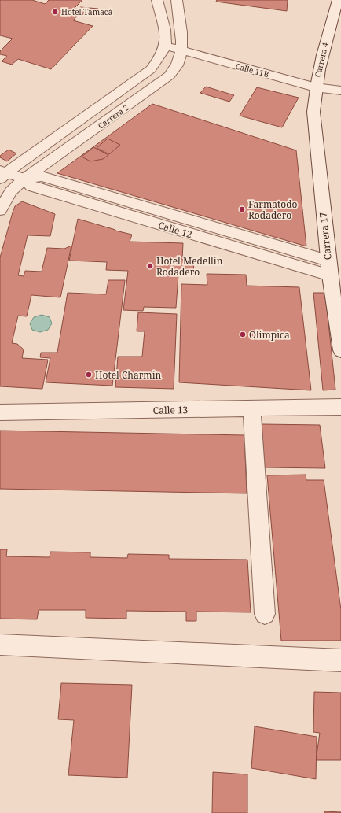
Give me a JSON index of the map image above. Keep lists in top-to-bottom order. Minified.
{"streets":{"street":["Carrera 4","Calle 11B","Carrera 2","Calle 12","Carrera 17","Calle 13"]},"crossings":[["Carrera 4","Calle 11B"],["Carrera 4","Carrera 17"],["Calle 11B","Carrera 2"],["Carrera 2","Calle 12"],["Calle 12","Carrera 17"]],"places":["Hotel Tamacá","Farmatodo Rodadero","Hotel Medellín Rodadero","Olímpica","Hotel Charmin"]}
